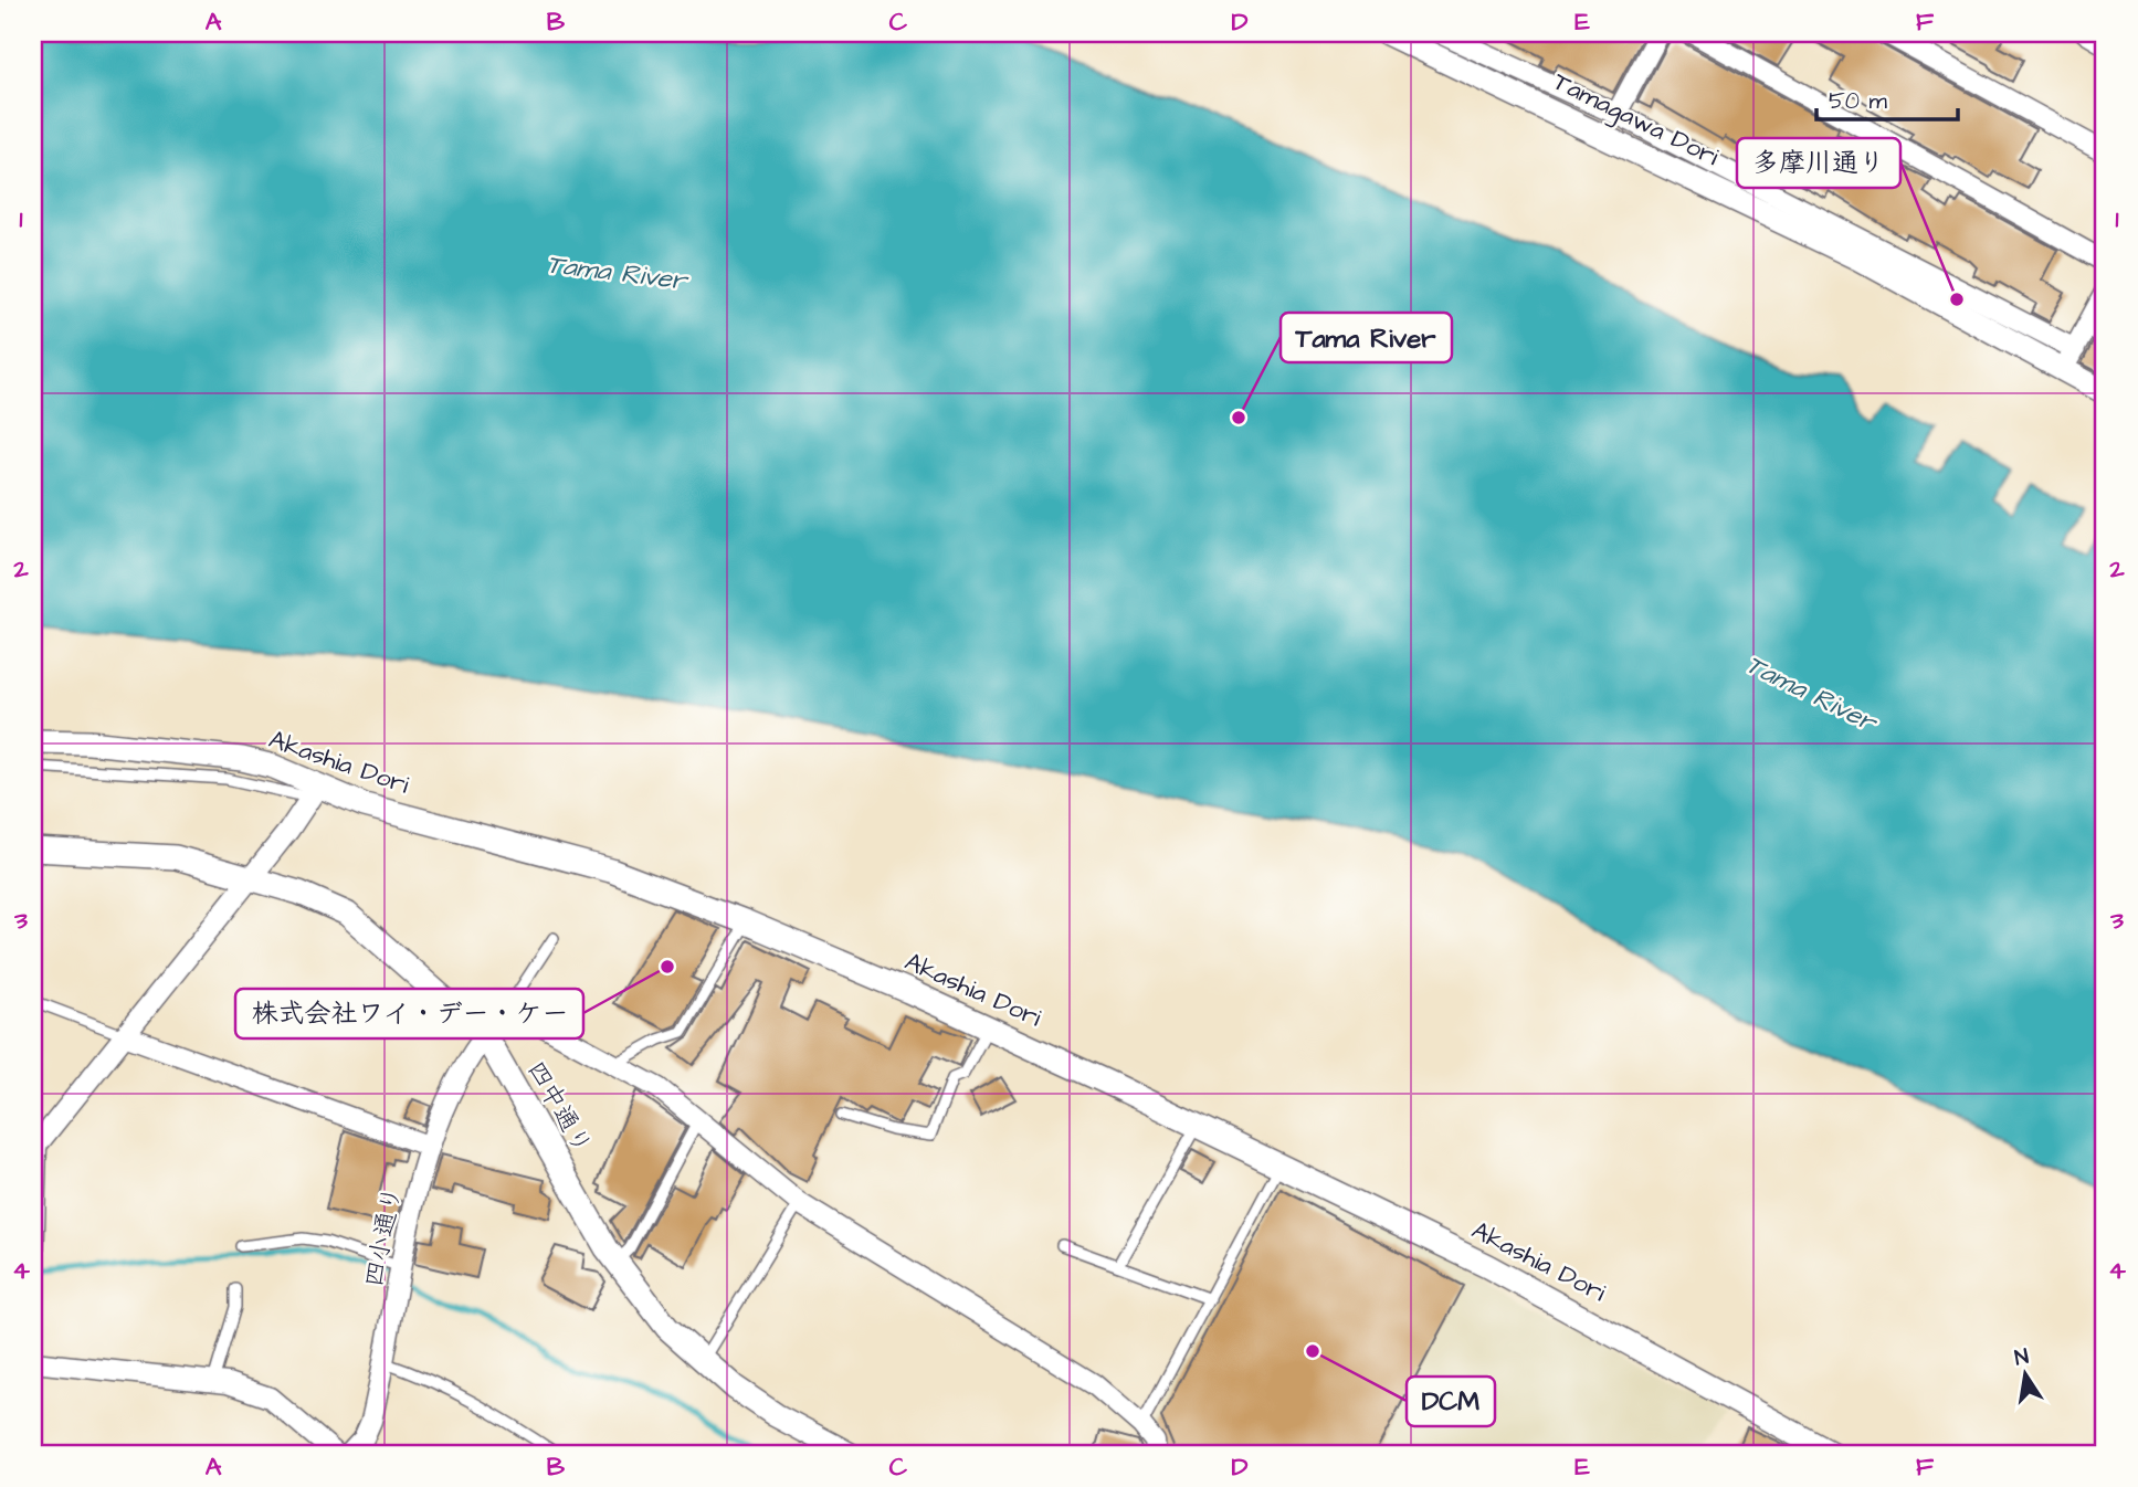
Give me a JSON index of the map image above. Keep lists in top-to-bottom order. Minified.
{"streets":{"street":["Tamagawa Dori","Akashia Dori","四中通り","四小通り"]},"crossings":[["四中通り","四小通り"]],"water":["Tama River"],"places":["多摩川通り","Tama River","株式会社ワイ・デー・ケー","DCM"],"scale_bar":"50 m","north":"top","grid":{"columns":["A","B","C","D","E","F"],"rows":["1","2","3","4"]}}
